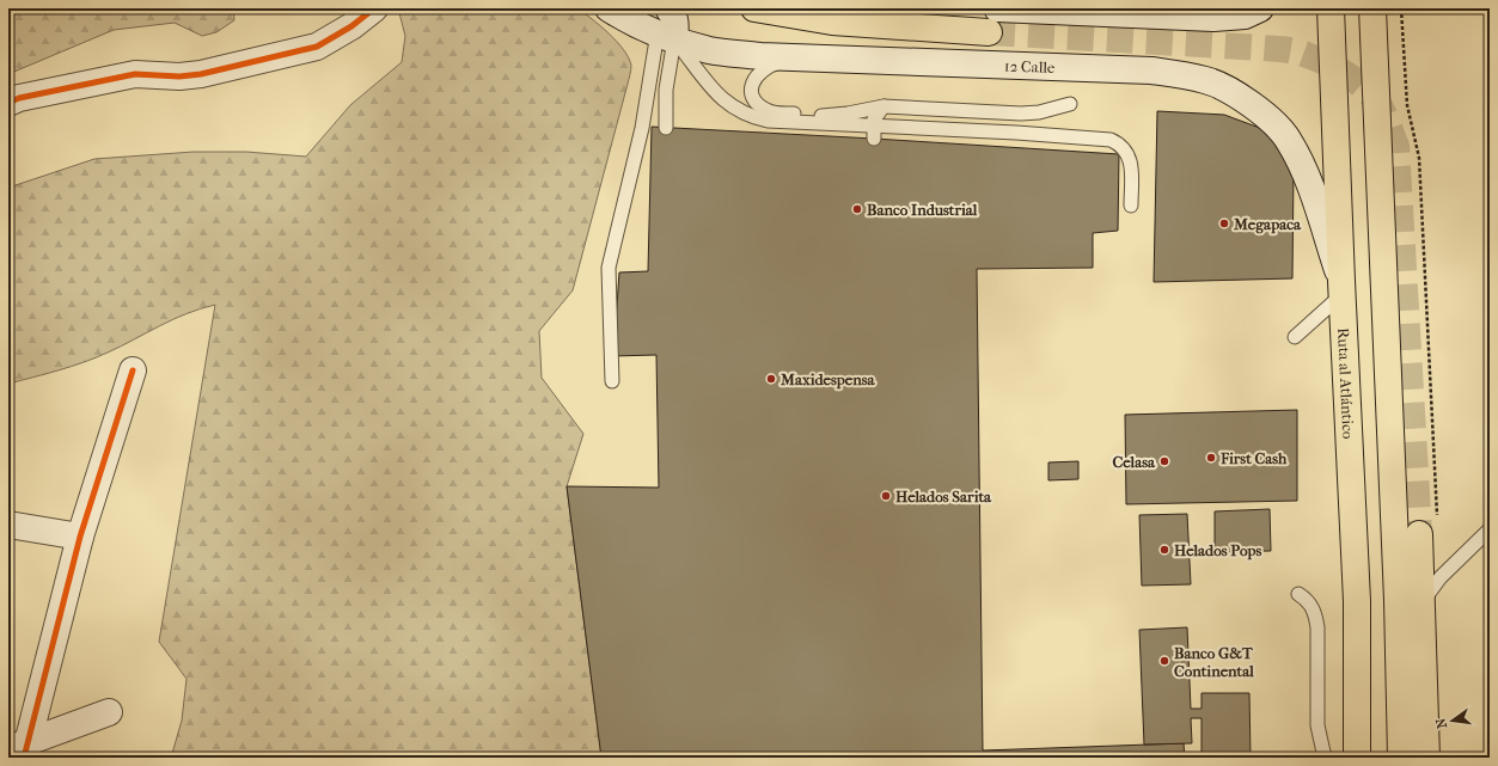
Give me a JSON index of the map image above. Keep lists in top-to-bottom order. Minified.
{"streets":{"highway":["Ruta al Atlántico"],"main road":["12 Calle"]},"crossings":[["12 Calle","Ruta al Atlántico"]],"places":["Banco Industrial","Megapaca","Maxidespensa","First Cash","Celasa","Helados Sarita","Helados Pops","Banco G&T Continental"],"north":"left"}
